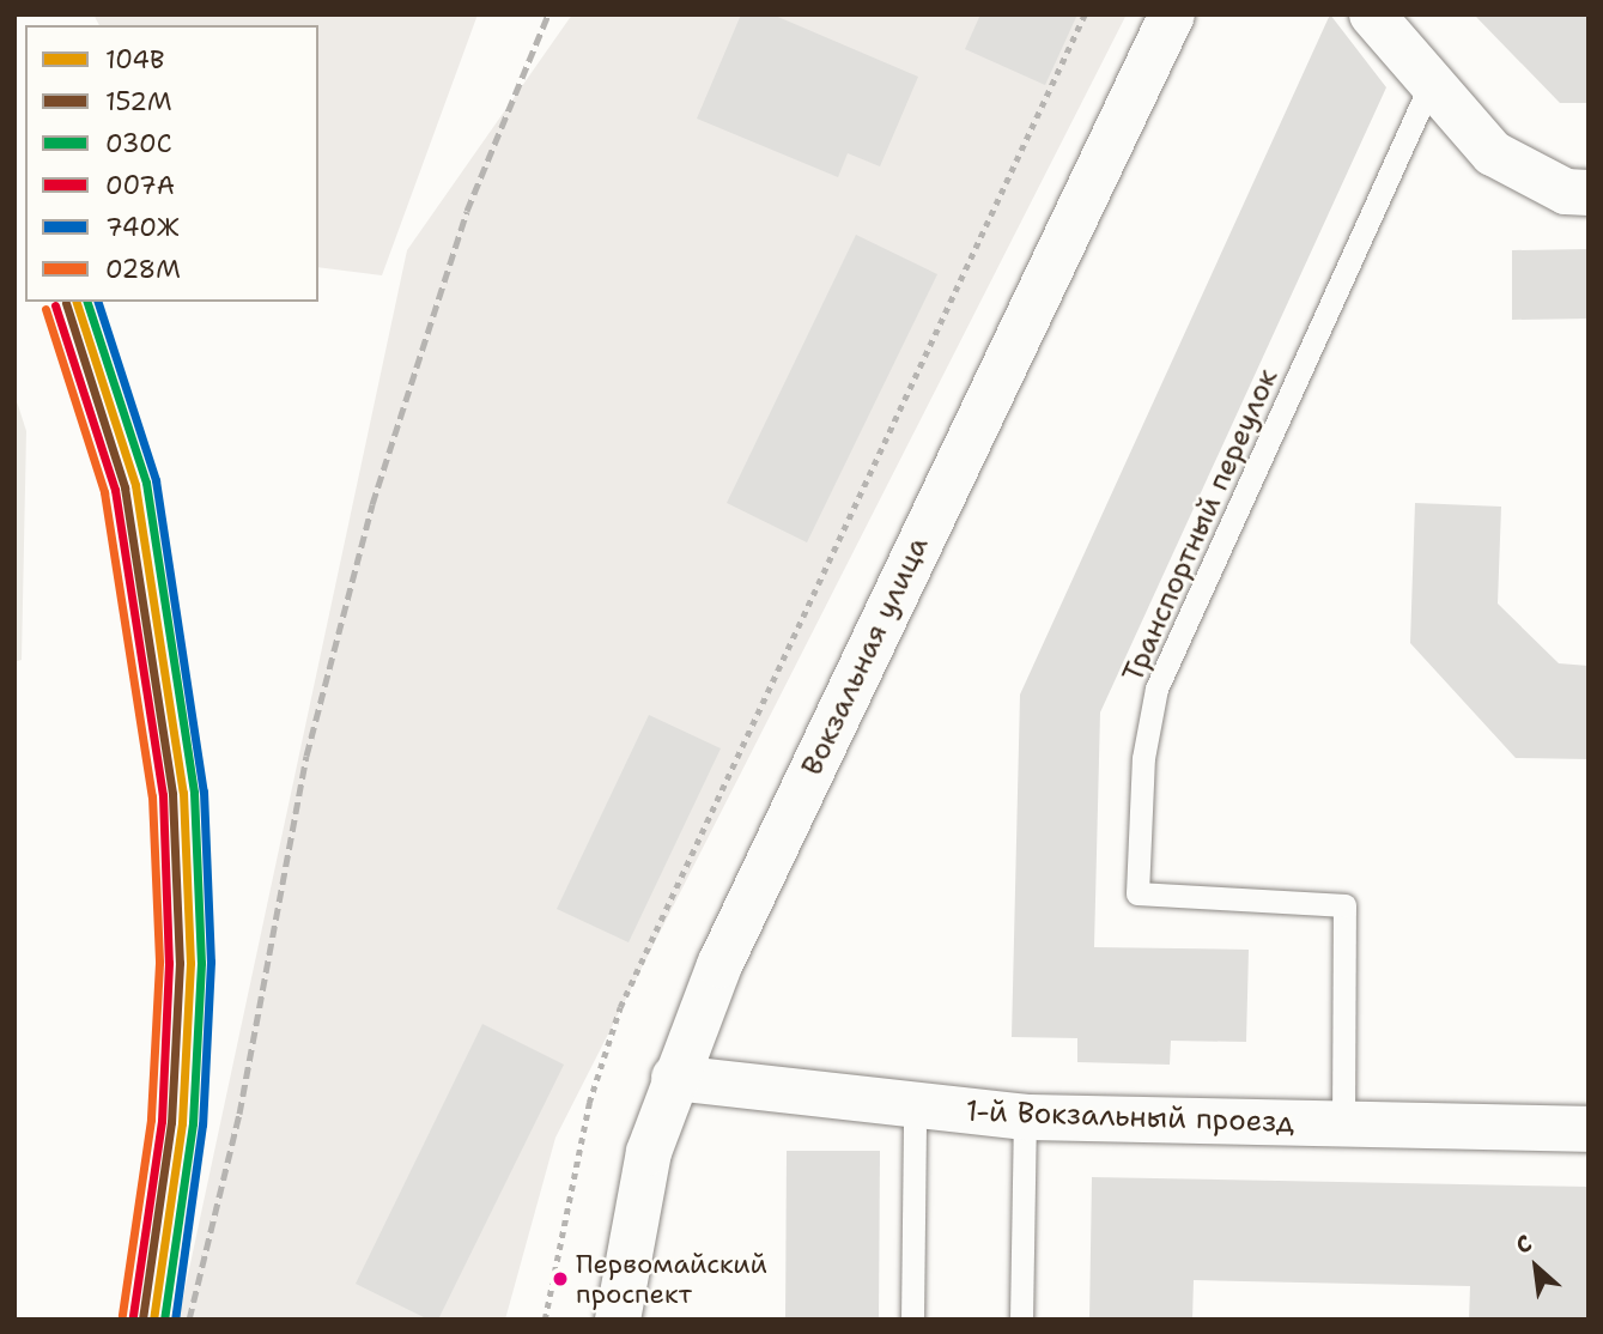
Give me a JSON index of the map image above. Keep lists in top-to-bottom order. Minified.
{"streets":{"main road":["Вокзальная улица","1-й Вокзальный проезд"],"lane":["Транспортный переулок"]},"crossings":[["Транспортный переулок","1-й Вокзальный проезд"],["Вокзальная улица","1-й Вокзальный проезд"]],"places":["Первомайский проспект"],"lines":["transit line 104В","transit line 030C","transit line 740Ж","transit line 152М","transit line 007А","transit line 028М"],"legend":["104В","152М","030C","007А","740Ж","028М"],"north":"top left"}
